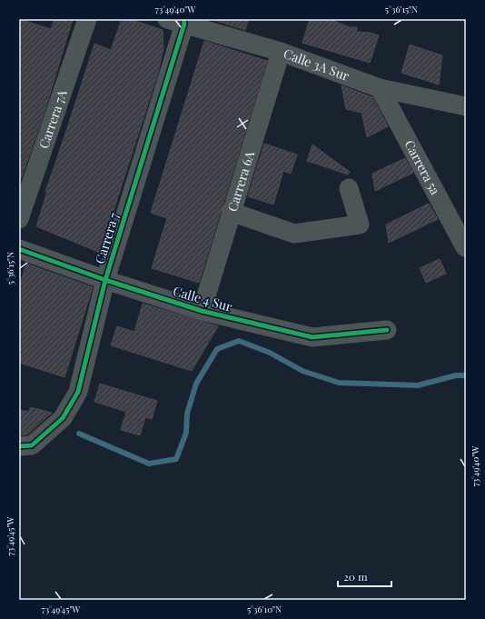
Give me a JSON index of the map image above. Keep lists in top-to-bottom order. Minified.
{"streets":{"street":["Calle 3A Sur","Carrera 7A","Carrera 5a","Carrera 6A","Carrera 7","Calle 4 Sur"]},"crossings":[["Calle 3A Sur","Carrera 5a"],["Calle 3A Sur","Carrera 6A"],["Calle 3A Sur","Carrera 7"],["Carrera 6A","Calle 4 Sur"],["Carrera 7","Calle 4 Sur"]],"scale_bar":"20 m","coordinates":["73°49'40\"W","5°36'15\"N","73°49'45\"W","5°36'10\"N"]}
